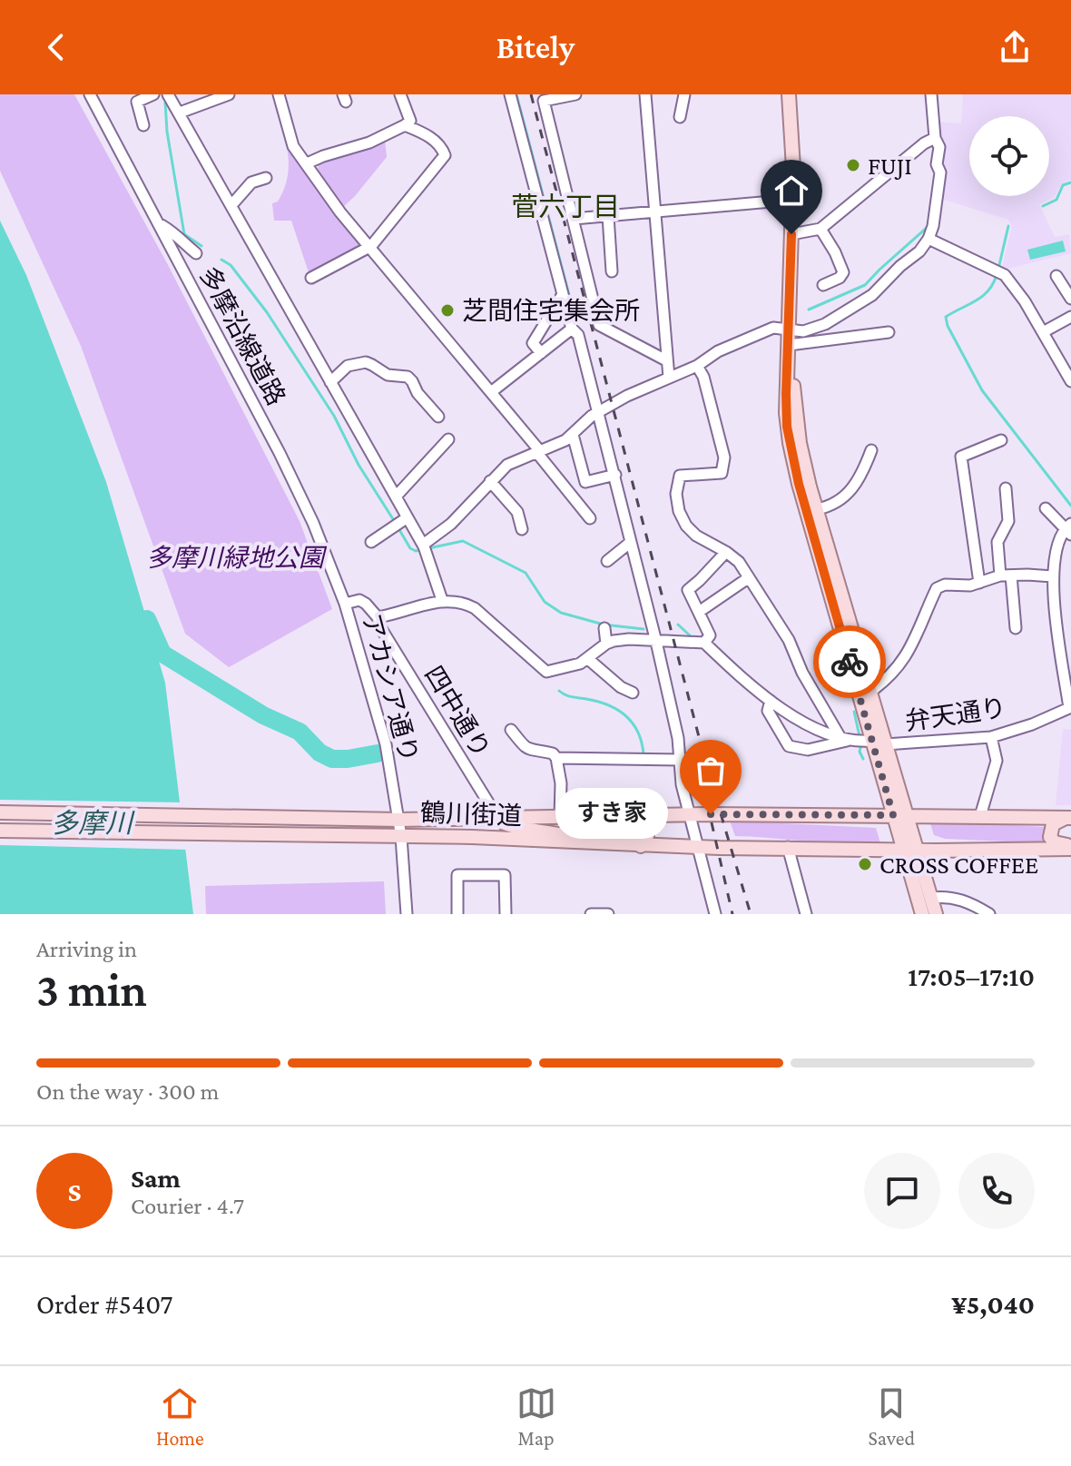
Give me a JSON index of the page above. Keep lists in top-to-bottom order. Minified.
{"streets":{"main road":["鶴川街道"],"street":["多摩沿線道路","アカシア通り","四中通り","弁天通り"]},"crossings":[["多摩沿線道路","アカシア通り"],["アカシア通り","鶴川街道"],["四中通り","鶴川街道"]],"districts":["菅六丁目"],"water":["多摩川"],"parks":["多摩川緑地公園"],"places":["FUJI","芝間住宅集会所","すき家","CROSS COFFEE"],"page":{"header":"Bitely","bubble":"すき家","heading":["3 min","Arriving in","17:05–17:10"],"panel":["Sam","Courier · 4.7","Order #5407","¥5,040"],"bar":"On the way · 300 m","round":"S","tabs":["Home","Map","Saved"]}}
